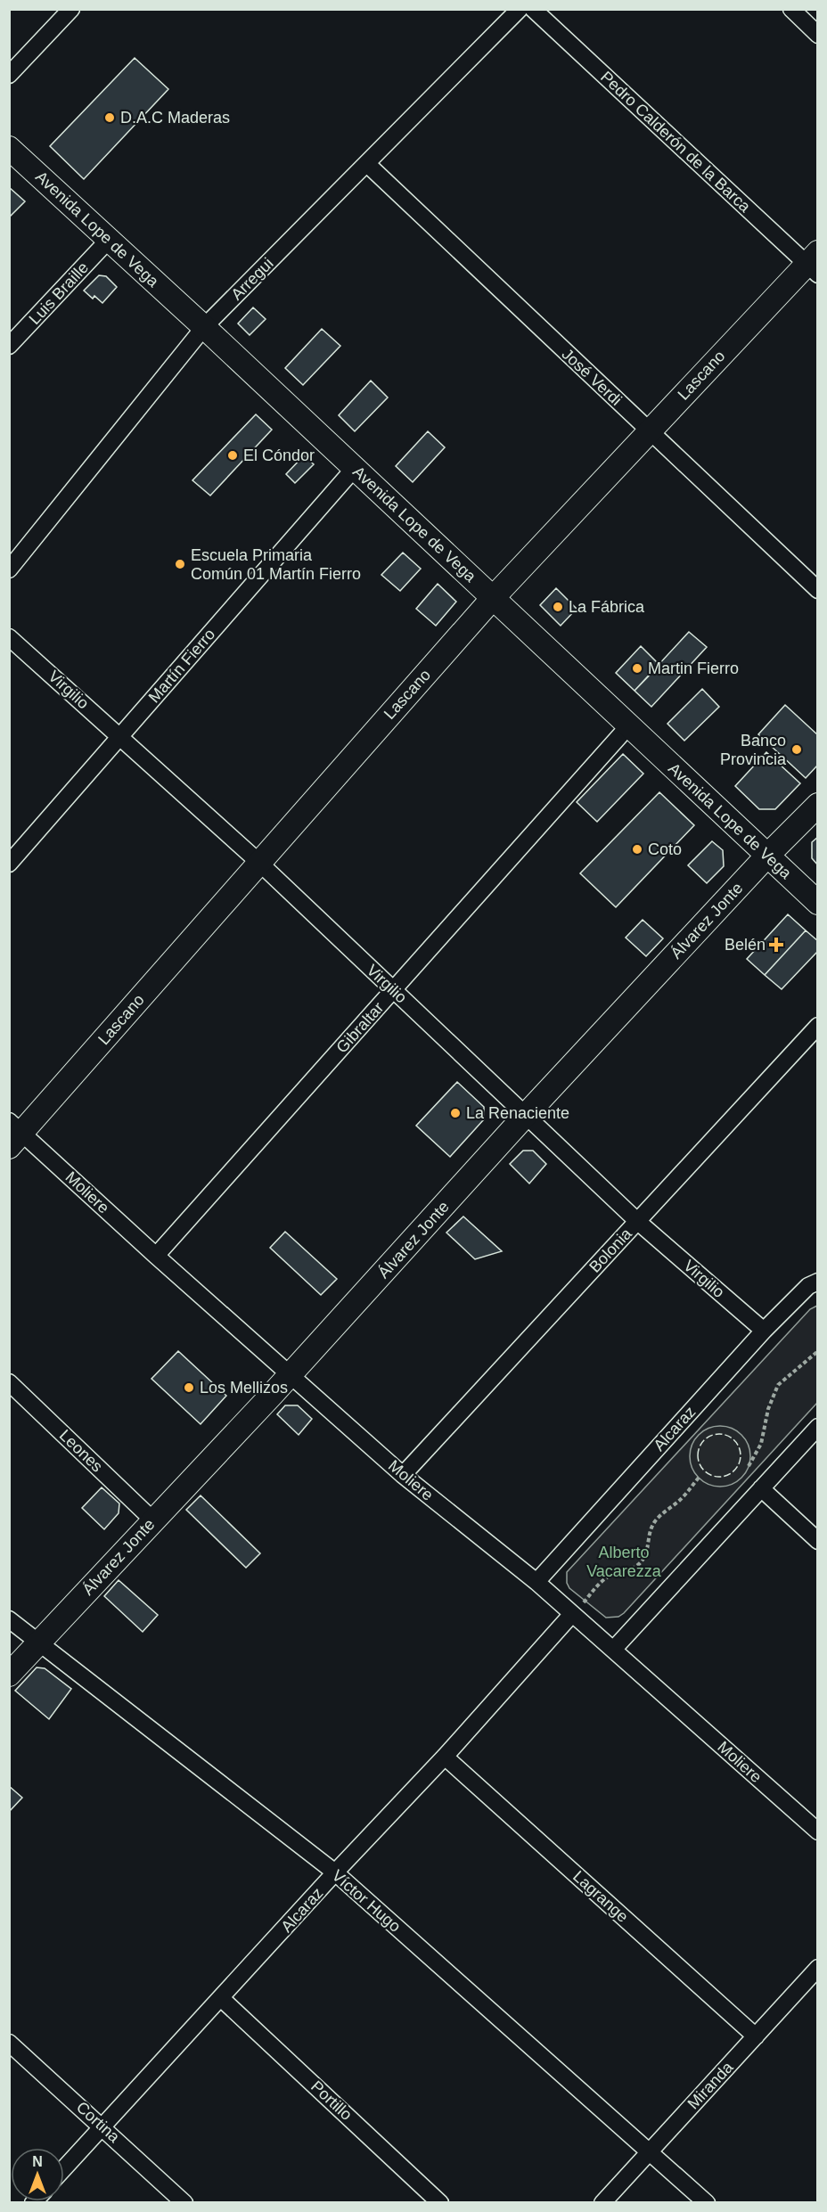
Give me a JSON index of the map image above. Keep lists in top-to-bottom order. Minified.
{"streets":{"street":["Pedro Calderón de la Barca","Avenida Lope de Vega","Arregui","Luis Braille","Lascano","José Verdi","Martín Fierro","Virgilio","Álvarez Jonte","Gibraltar","Moliere","Bolonia","Alcaraz","Leones","Lagrange","Víctor Hugo","Miranda","Portillo","Cortina"]},"crossings":[["Pedro Calderón de la Barca","Lascano"],["Avenida Lope de Vega","Arregui"],["Avenida Lope de Vega","Luis Braille"],["Avenida Lope de Vega","Lascano"],["Avenida Lope de Vega","Martín Fierro"],["Avenida Lope de Vega","Álvarez Jonte"],["Avenida Lope de Vega","Gibraltar"],["Arregui","José Verdi"],["Lascano","José Verdi"],["Lascano","Virgilio"],["Lascano","Moliere"],["Martín Fierro","Virgilio"],["Virgilio","Álvarez Jonte"],["Virgilio","Gibraltar"],["Virgilio","Bolonia"],["Virgilio","Alcaraz"],["Álvarez Jonte","Moliere"],["Álvarez Jonte","Leones"],["Álvarez Jonte","Víctor Hugo"],["Gibraltar","Moliere"],["Moliere","Bolonia"],["Moliere","Alcaraz"],["Alcaraz","Lagrange"],["Alcaraz","Víctor Hugo"],["Alcaraz","Portillo"],["Alcaraz","Cortina"],["Lagrange","Miranda"],["Víctor Hugo","Miranda"]],"parks":["Alberto Vacarezza"],"places":{"other":["D.A.C Maderas","El Cóndor","Escuela Primaria Común 01 Martín Fierro","La Fábrica","Martin Fierro","Banco Provincia","Coto","La Renaciente","Los Mellizos"],"health":["Belén"]},"north":"top"}
